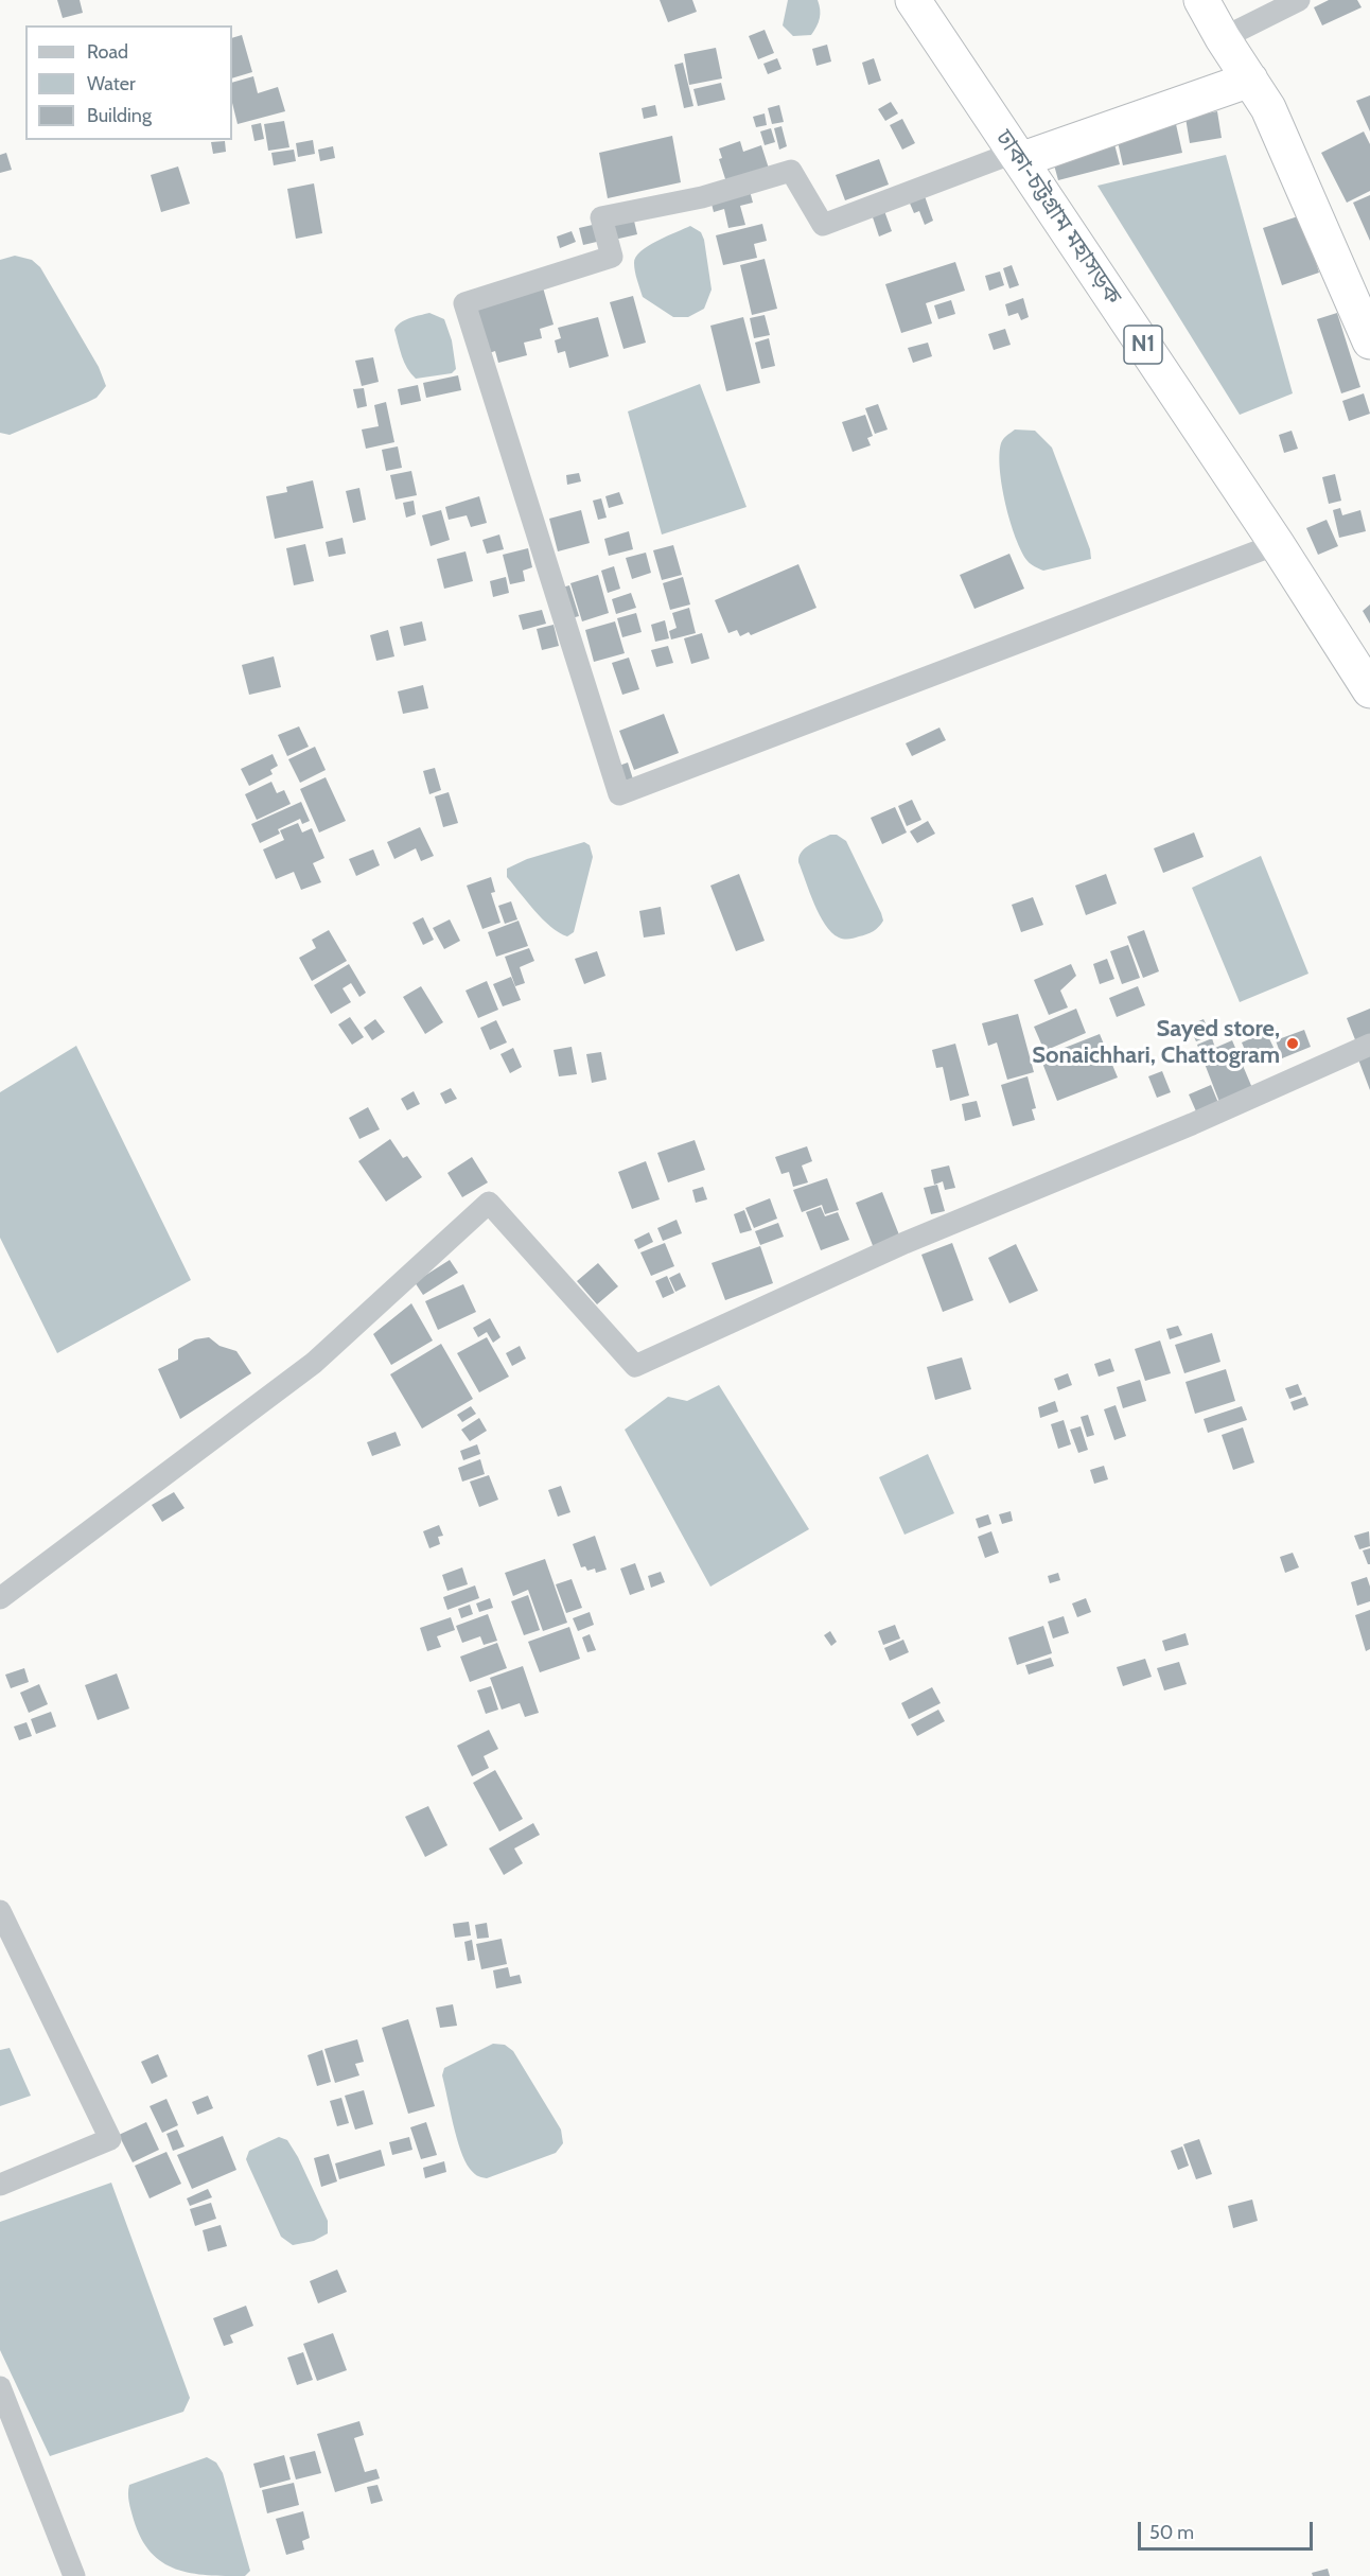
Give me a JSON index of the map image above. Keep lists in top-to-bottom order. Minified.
{"streets":{"highway":["ঢাকা-চট্টগ্রাম মহাসড়ক","N1"]},"places":["Sayed store, Sonaichhari, Chattogram"],"legend":["Road","Water","Building"],"scale_bar":"50 m"}
